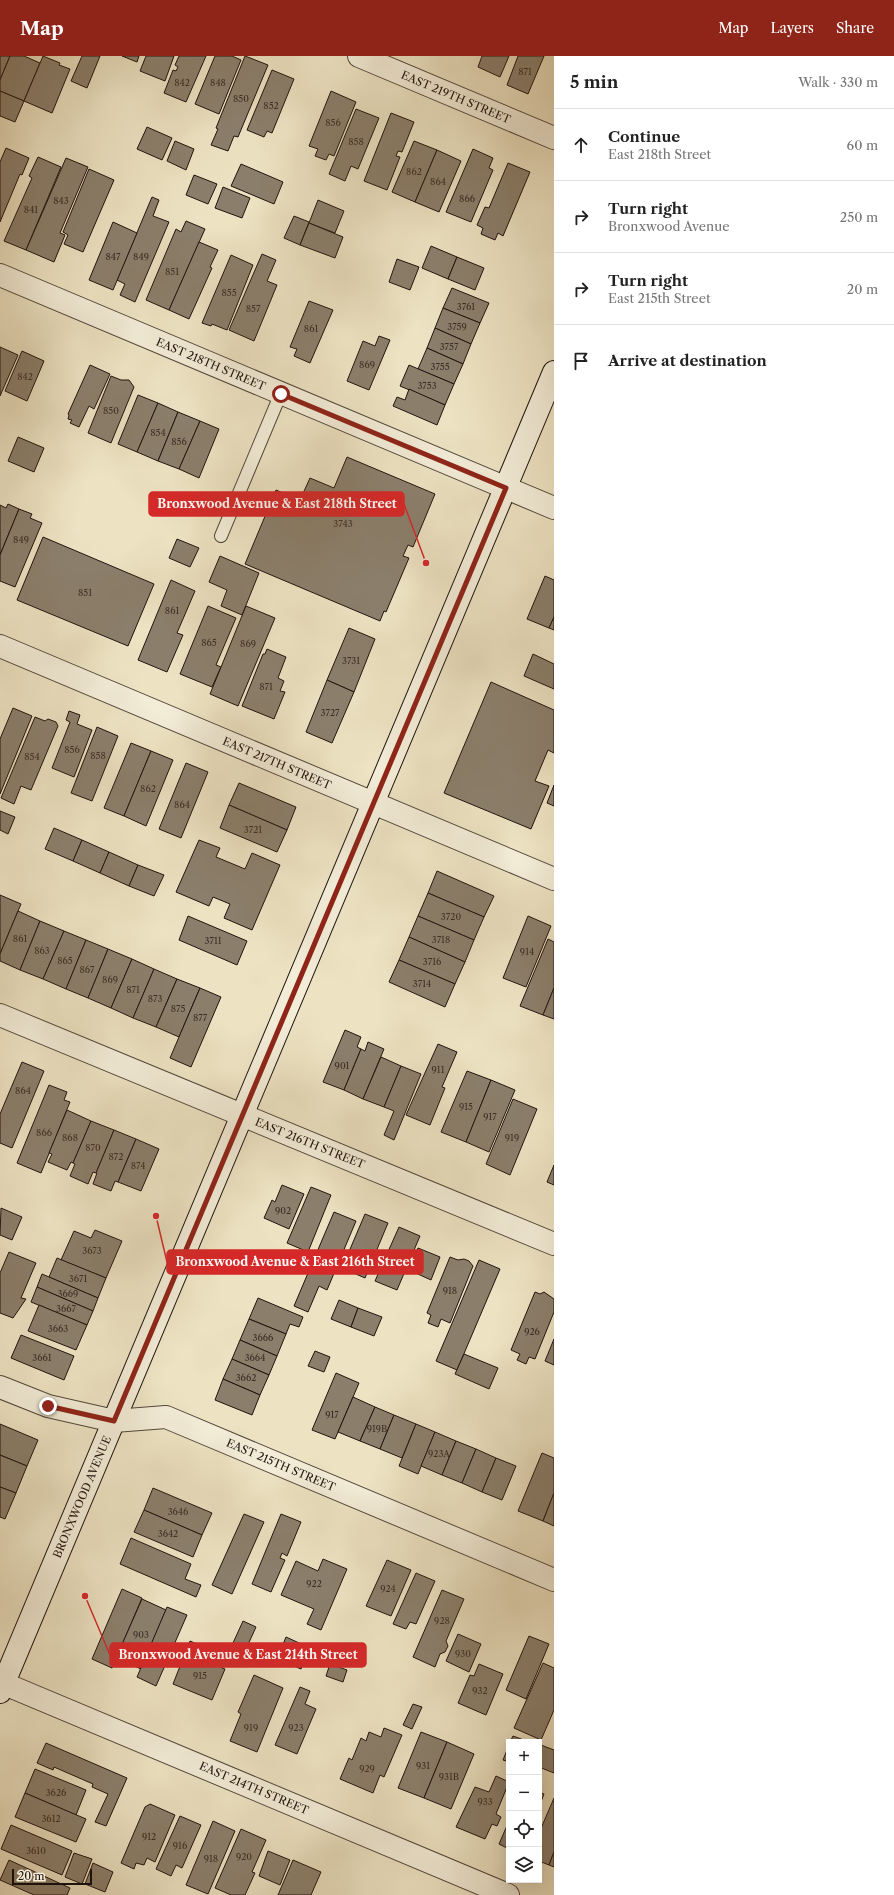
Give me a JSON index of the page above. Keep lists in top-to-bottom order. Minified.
{"streets":{"street":["EAST 219TH STREET","EAST 218TH STREET","EAST 217TH STREET","EAST 216TH STREET","EAST 215TH STREET","BRONXWOOD AVENUE","EAST 214TH STREET"]},"crossings":[["EAST 218TH STREET","BRONXWOOD AVENUE"],["EAST 217TH STREET","BRONXWOOD AVENUE"],["EAST 216TH STREET","BRONXWOOD AVENUE"],["EAST 215TH STREET","BRONXWOOD AVENUE"],["BRONXWOOD AVENUE","EAST 214TH STREET"]],"places":["Bronxwood Avenue & East 218th Street","Bronxwood Avenue & East 216th Street","Bronxwood Avenue & East 214th Street"],"house_numbers":["871","842","848","850","852","856","858","862","864","866","843","841","847","849","851","855","3761","857","3759","861","3757","869","3755","842","3753","850","854","856","3743","849","851","861","865","869","3731","871","3727","856","858","854","862","864","3721","3720","861","3718","3711","863","914","865","3716","867","869","3714","871","873","875","877","901","911","864","915","917","866","868","919","870","872","874","902","3673","3671","918","3669","3667","3663","926","3666","3661","3664","3662","917","919B","923A","3646","3642","922","924","928","903","930","915","932","919","923","931","929","931B","3626","933","3612","912","916","3610","920","918"],"scale_bar":"20 m","page":{"header":"Map","nav":["Map","Layers","Share"],"heading":["5 min","Walk · 330 m"],"list":[["Continue","East 218th Street","60 m"],["Turn right","Bronxwood Avenue","250 m"],["Turn right","East 215th Street","20 m"],"Arrive at destination"],"map_buttons":["+","−"],"scale":"20 m"}}
